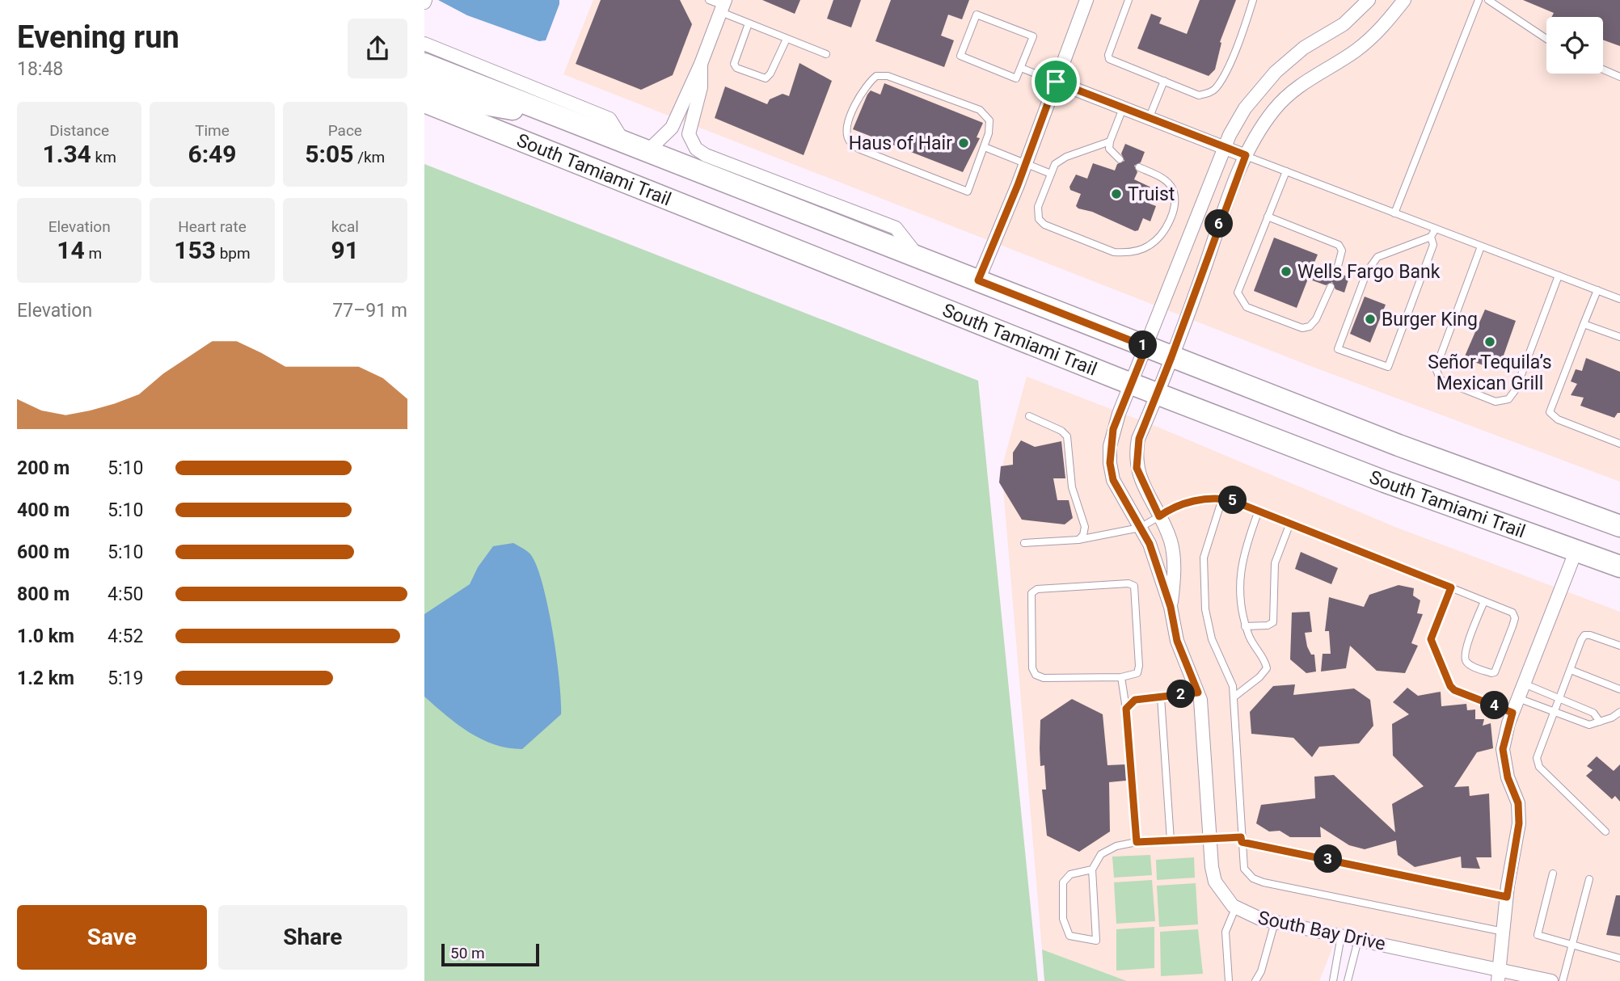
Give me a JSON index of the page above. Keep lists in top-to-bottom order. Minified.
{"streets":{"main road":["South Tamiami Trail"],"street":["South Bay Drive"]},"crossings":[["South Tamiami Trail","South Bay Drive"]],"places":["Haus of Hair","Truist","Wells Fargo Bank","Burger King","Señor Tequila’s Mexican Grill"],"scale_bar":"50 m","page":{"heading":["Evening run","18:48"],"stats":[["Distance","1.34 km"],["Time","6:49"],["Pace","5:05 /km"],["Elevation","14 m"],["Heart rate","153 bpm"],["kcal","91"]],"pins":["6","1","5","2","4","3"],"chart":["Elevation","77–91 m"],"list":[{"name":"200 m","note":"5:10"},{"name":"400 m","note":"5:10"},{"name":"600 m","note":"5:10"},{"name":"800 m","note":"4:50"},{"name":"1.0 km","note":"4:52"},{"name":"1.2 km","note":"5:19"}],"buttons":["Save","Share"],"scale":"50 m"}}
